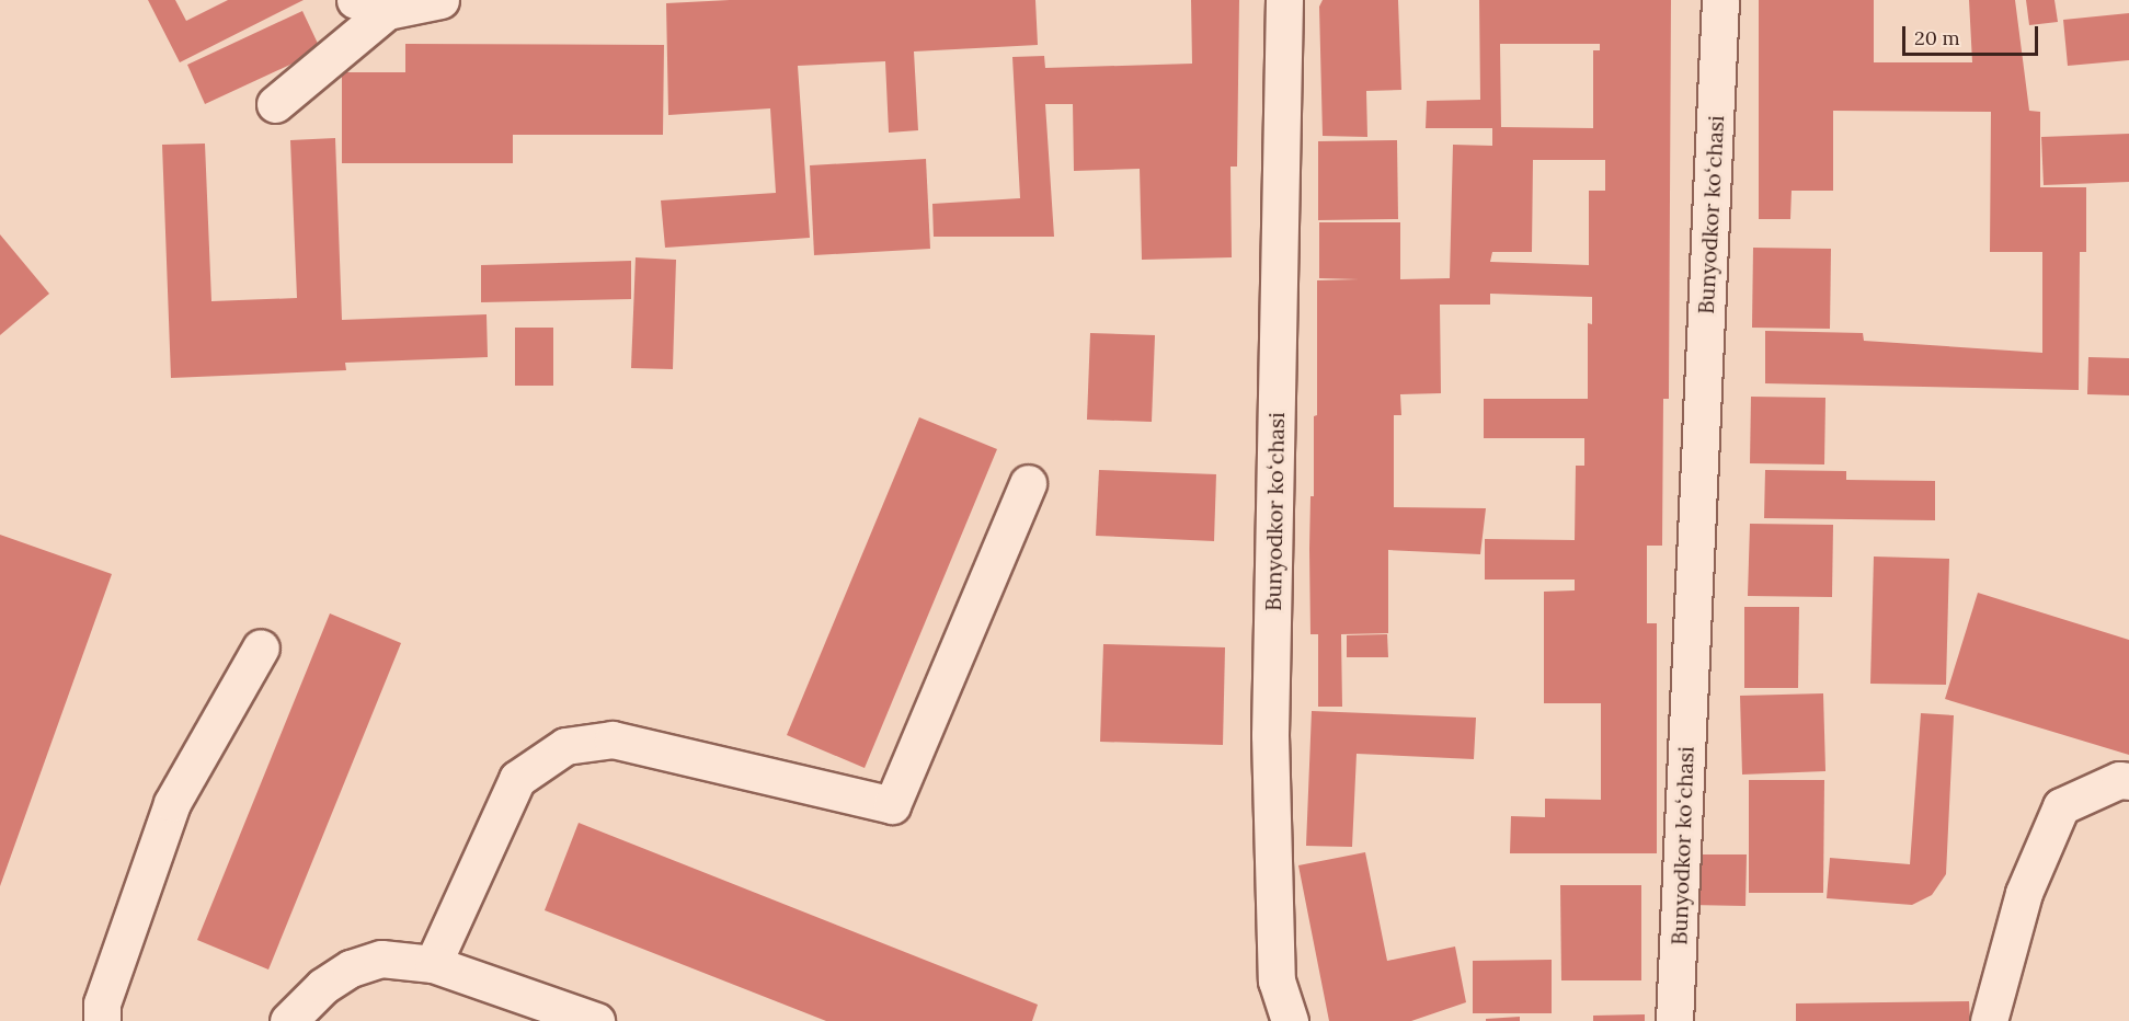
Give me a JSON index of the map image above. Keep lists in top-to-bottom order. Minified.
{"streets":{"street":["Bunyodkor koʻchasi"]},"scale_bar":"20 m"}
